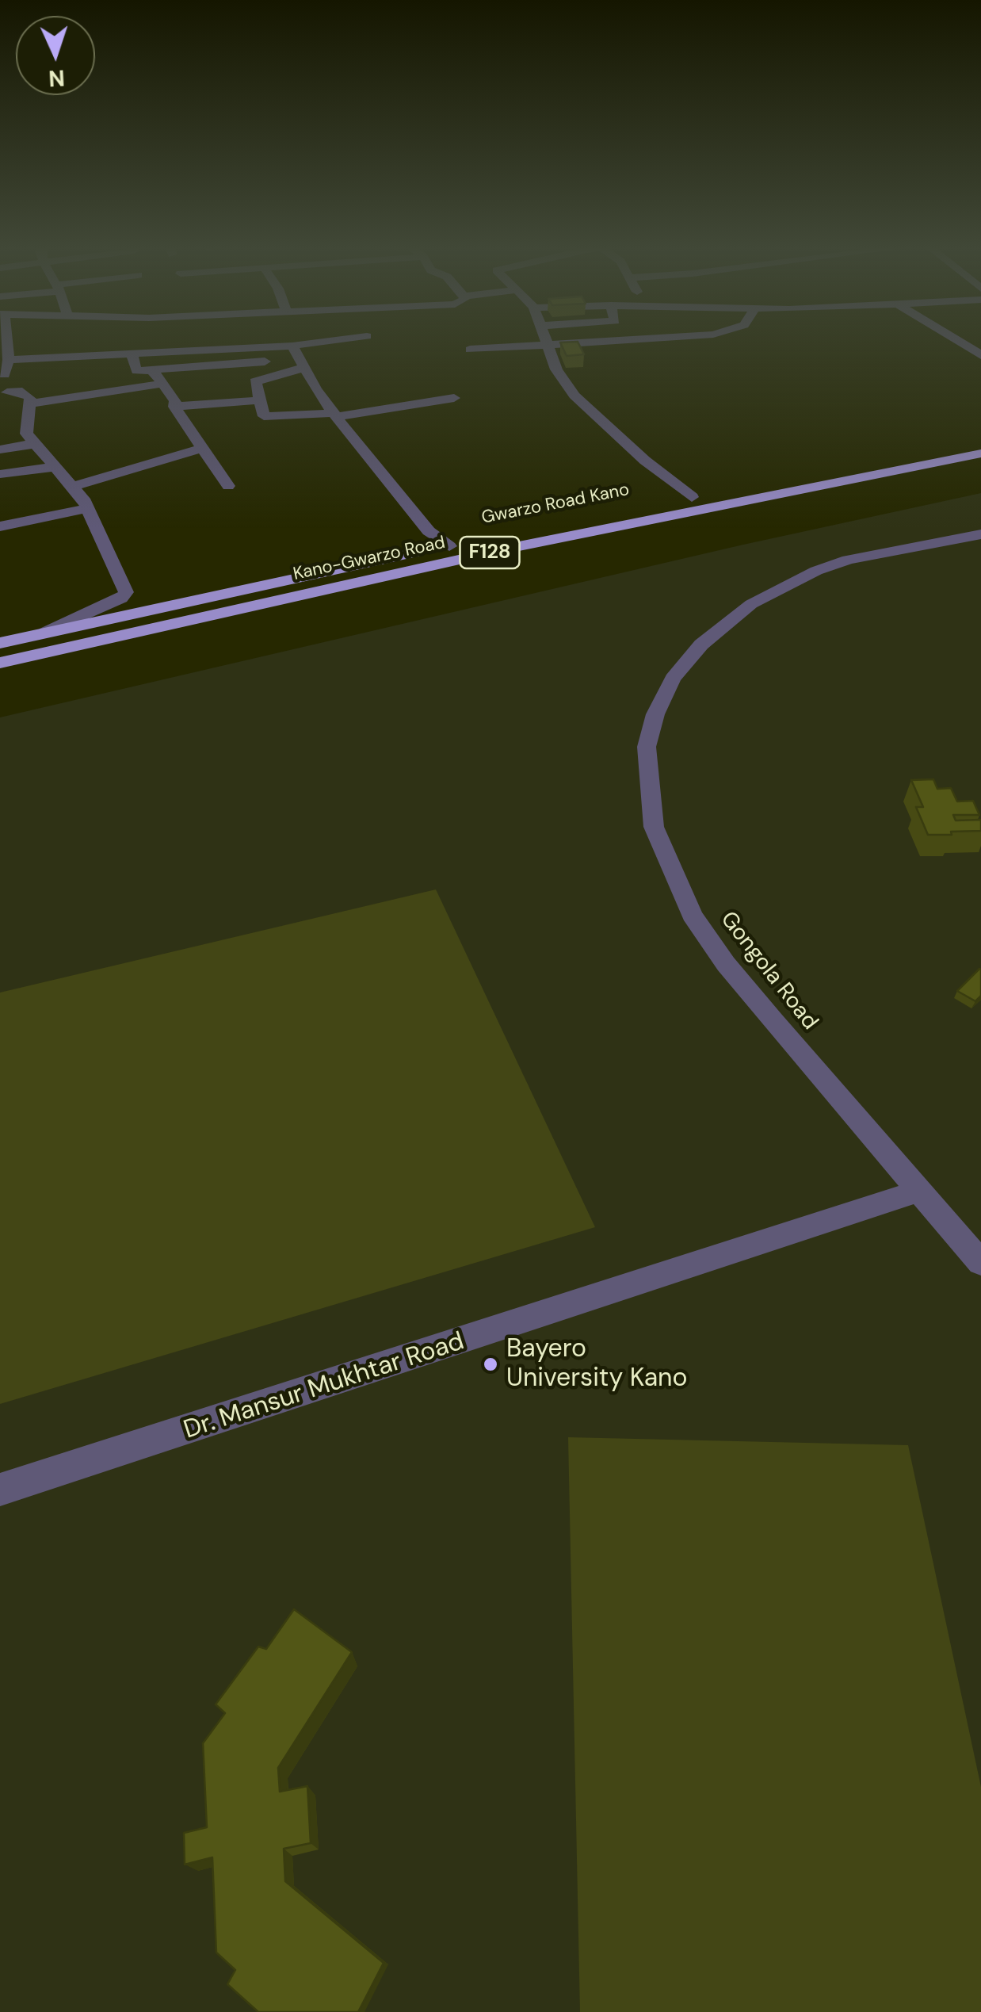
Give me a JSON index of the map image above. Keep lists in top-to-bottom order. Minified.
{"streets":{"main road":["Gwarzo Road Kano","F128","Kano-Gwarzo Road"],"street":["Gongola Road","Dr. Mansur Mukhtar Road"]},"crossings":[["Gongola Road","Dr. Mansur Mukhtar Road"]],"places":["Bayero University Kano"],"north":"bottom"}
